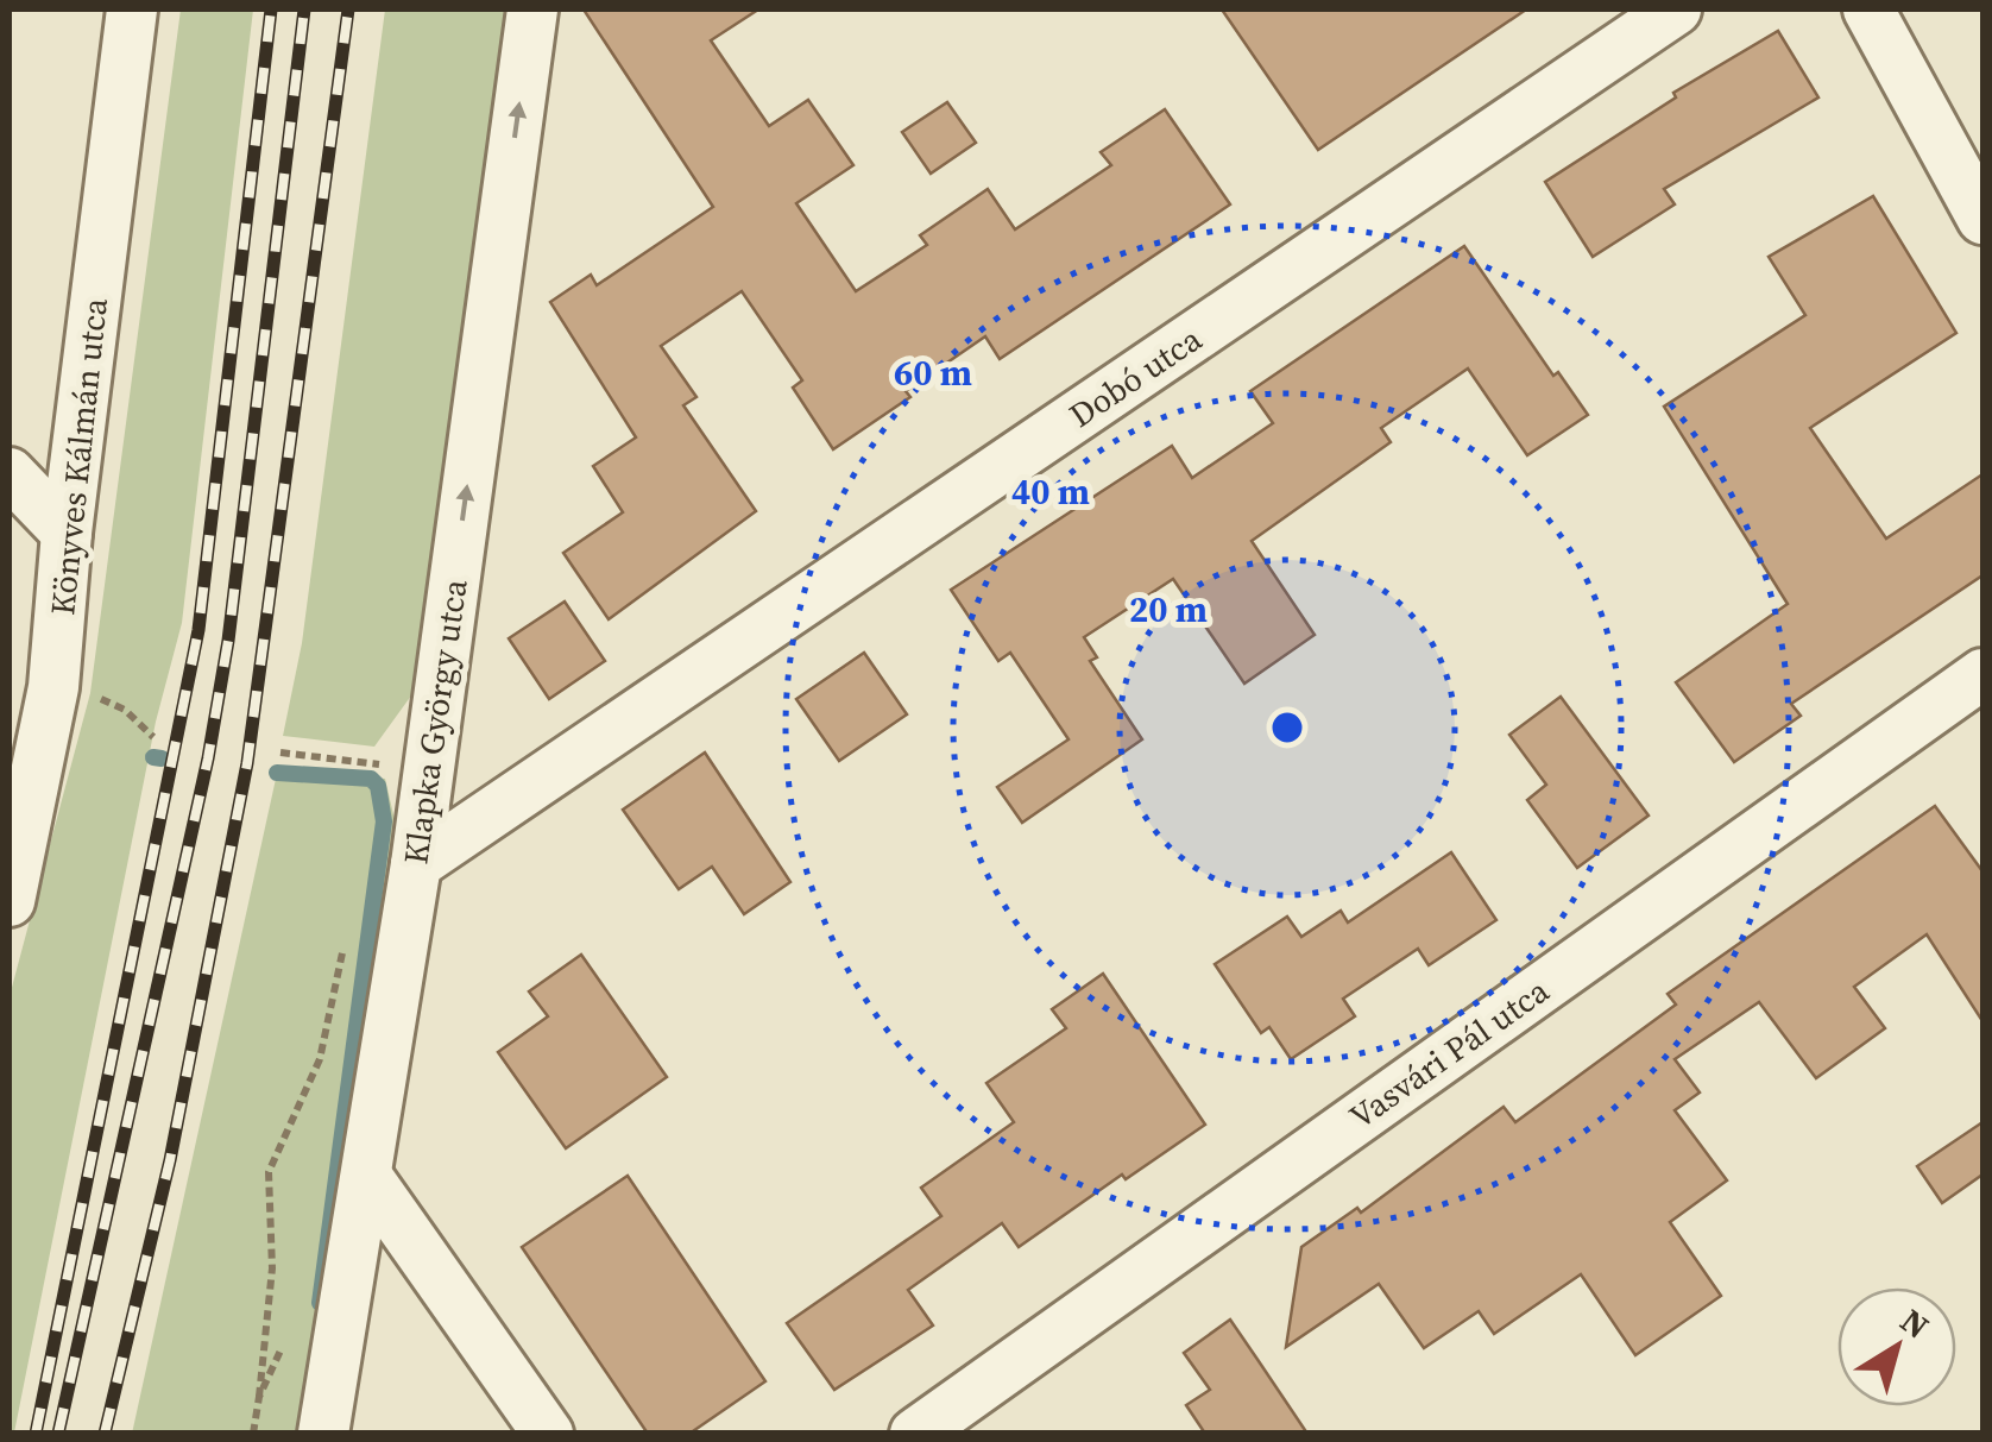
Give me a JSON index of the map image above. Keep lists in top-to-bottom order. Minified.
{"streets":{"street":["Dobó utca","Könyves Kálmán utca","Klapka György utca","Vasvári Pál utca"]},"crossings":[["Dobó utca","Klapka György utca"]],"one_way":["Klapka György utca"],"north":"top right","rings":["60 m","40 m","20 m"]}
